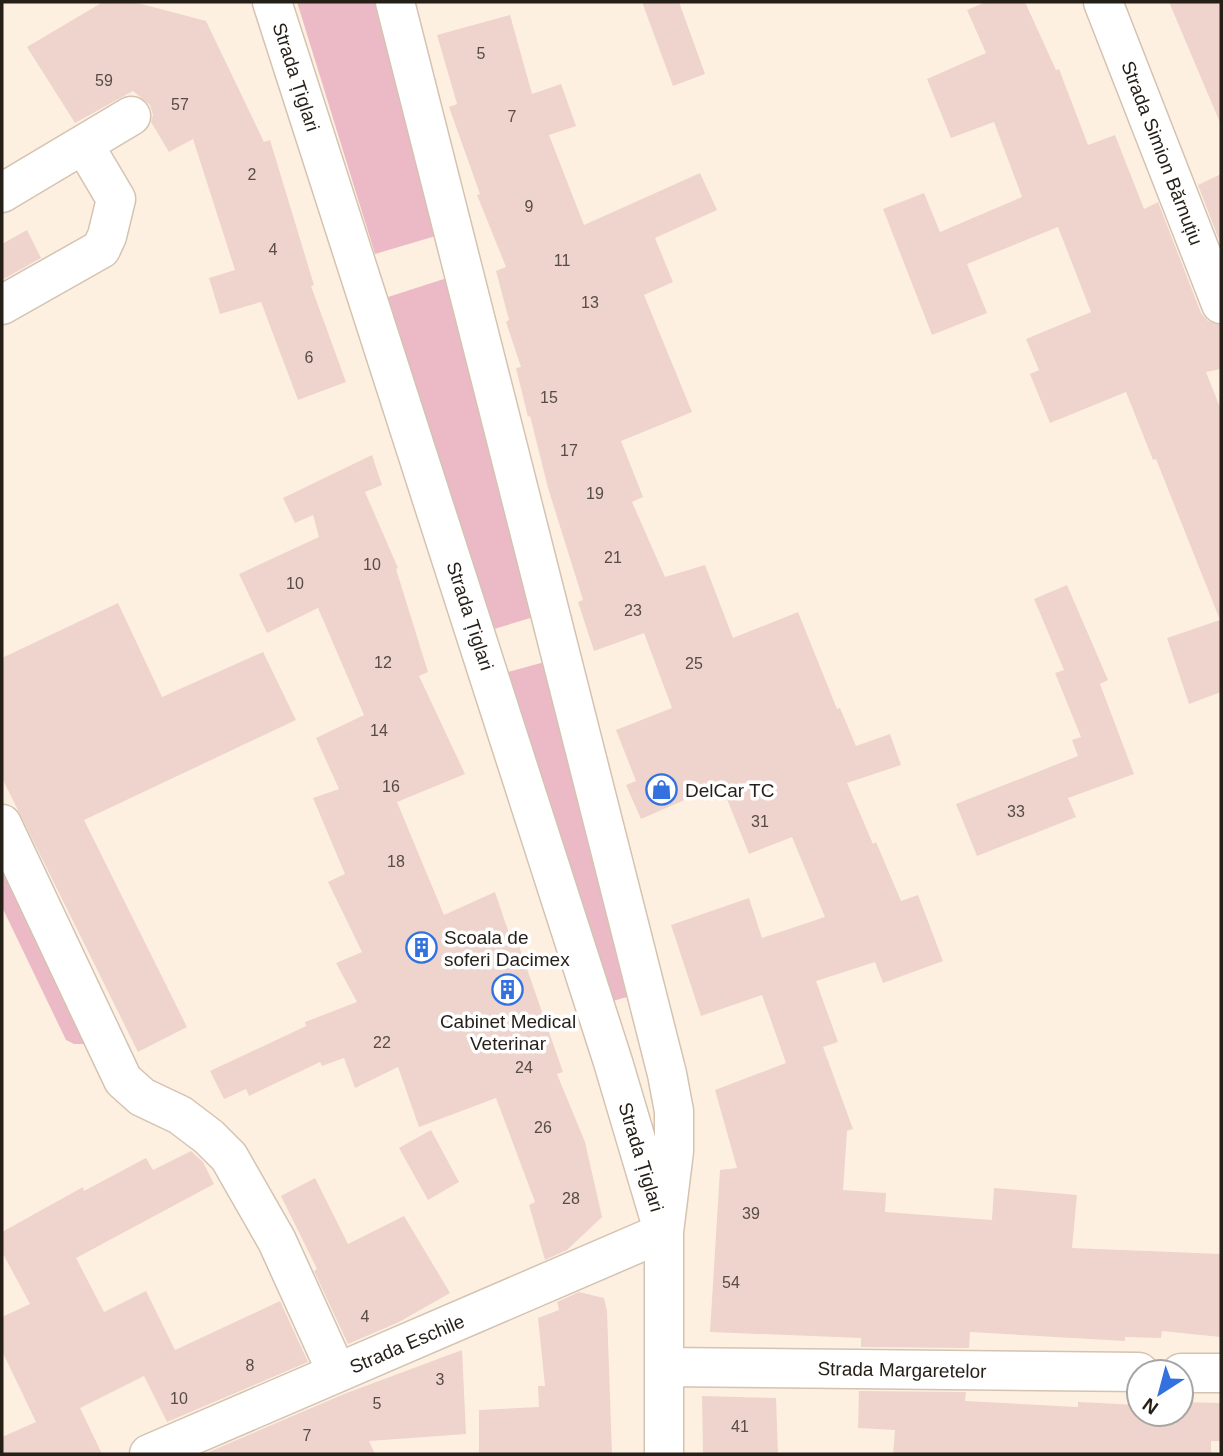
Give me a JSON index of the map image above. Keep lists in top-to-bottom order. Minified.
{"streets":{"street":["Strada Țiglari","Strada Simion Bărnuțiu","Strada Eschile","Strada Margaretelor"]},"crossings":[["Strada Țiglari","Strada Eschile"],["Strada Țiglari","Strada Margaretelor"]],"places":{"shop":["DelCar TC"],"building":["Scoala de soferi Dacimex","Cabinet Medical Veterinar"]},"house_numbers":["5","59","57","7","2","9","4","11","13","6","15","17","19","21","10","10","23","12","25","14","16","33","31","18","22","24","26","28","39","54","4","8","3","10","5","41","7"],"north":"bottom left"}
